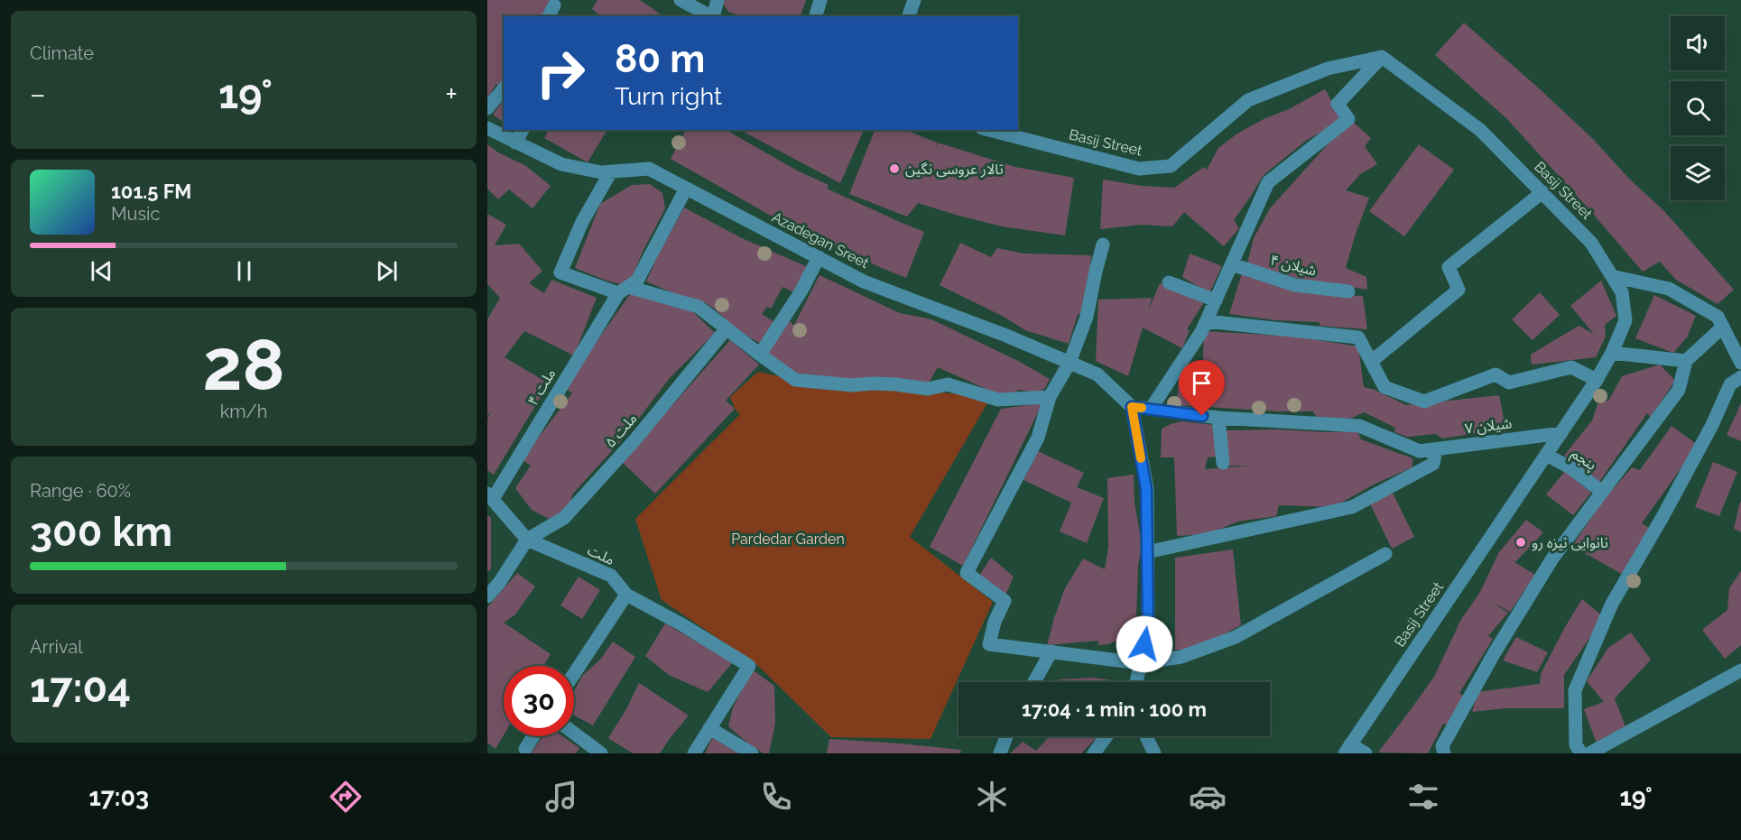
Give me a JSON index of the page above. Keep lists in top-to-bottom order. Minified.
{"streets":{"street":["Basij Street","Azadegan Sreet","شیلان ۴","ملت ۴","شیلان ۷","ملت ۵","پنجم","ملت"]},"crossings":[["Basij Street","شیلان ۷"],["Basij Street","پنجم"],["Azadegan Sreet","ملت ۴"],["ملت ۵","ملت"]],"parks":["Pardedar Garden"],"places":["تالار عروسی نگین","نانوایی نیزه رو"],"page":{"tile":["Climate",["28","km/h"],["Range · 60%","300 km"],["Arrival","17:04"]],"turn":["80 m","Turn right"],"heat":["−","19°","+"],"song":["101.5 FM","Music"],"limit":"30","trip":"17:04 · 1 min · 100 m","tabs":["17:03","19°"]}}
